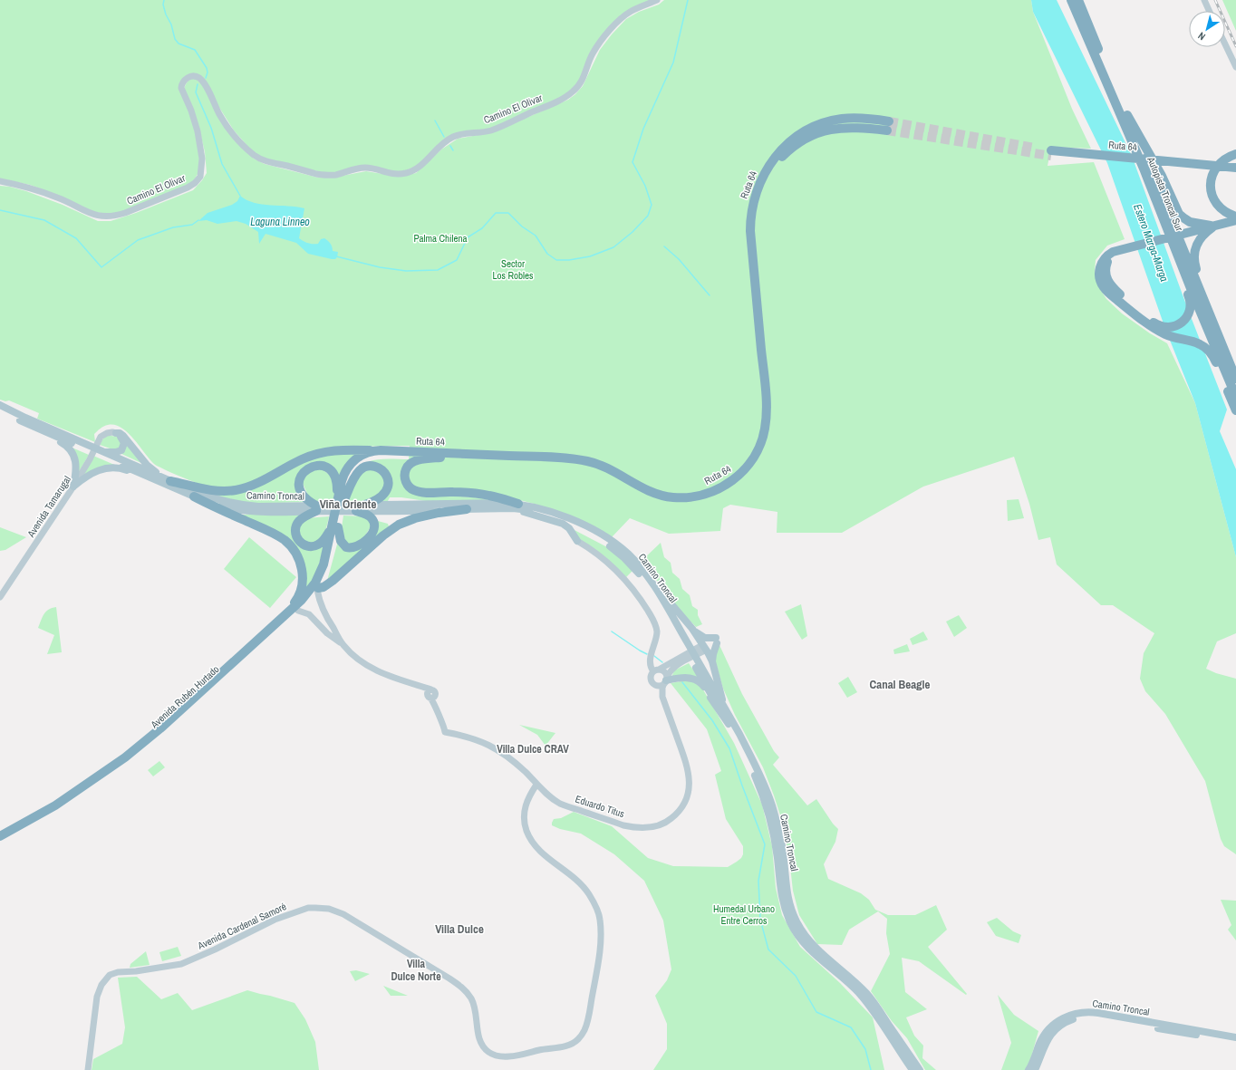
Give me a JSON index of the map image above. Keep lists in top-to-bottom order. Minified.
{"streets":{"highway":["Ruta 64","Autopista Troncal Sur","Avenida Rubén Hurtado"],"main road":["Camino Troncal"],"street":["Camino El Olivar","Avenida Tamarugal","Eduardo Titus","Avenida Cardenal Samoré"]},"crossings":[["Ruta 64","Camino Troncal"],["Ruta 64","Avenida Rubén Hurtado"],["Camino Troncal","Avenida Rubén Hurtado"],["Avenida Rubén Hurtado","Eduardo Titus"],["Eduardo Titus","Avenida Cardenal Samoré"]],"districts":["Viña Oriente","Canal Beagle","Villa Dulce CRAV","Villa Dulce","Villa Dulce Norte"],"water":["Laguna Linneo","Estero Marga-Marga"],"parks":["Palma Chilena","Sector Los Robles","Humedal Urbano Entre Cerros"],"north":"bottom left"}
